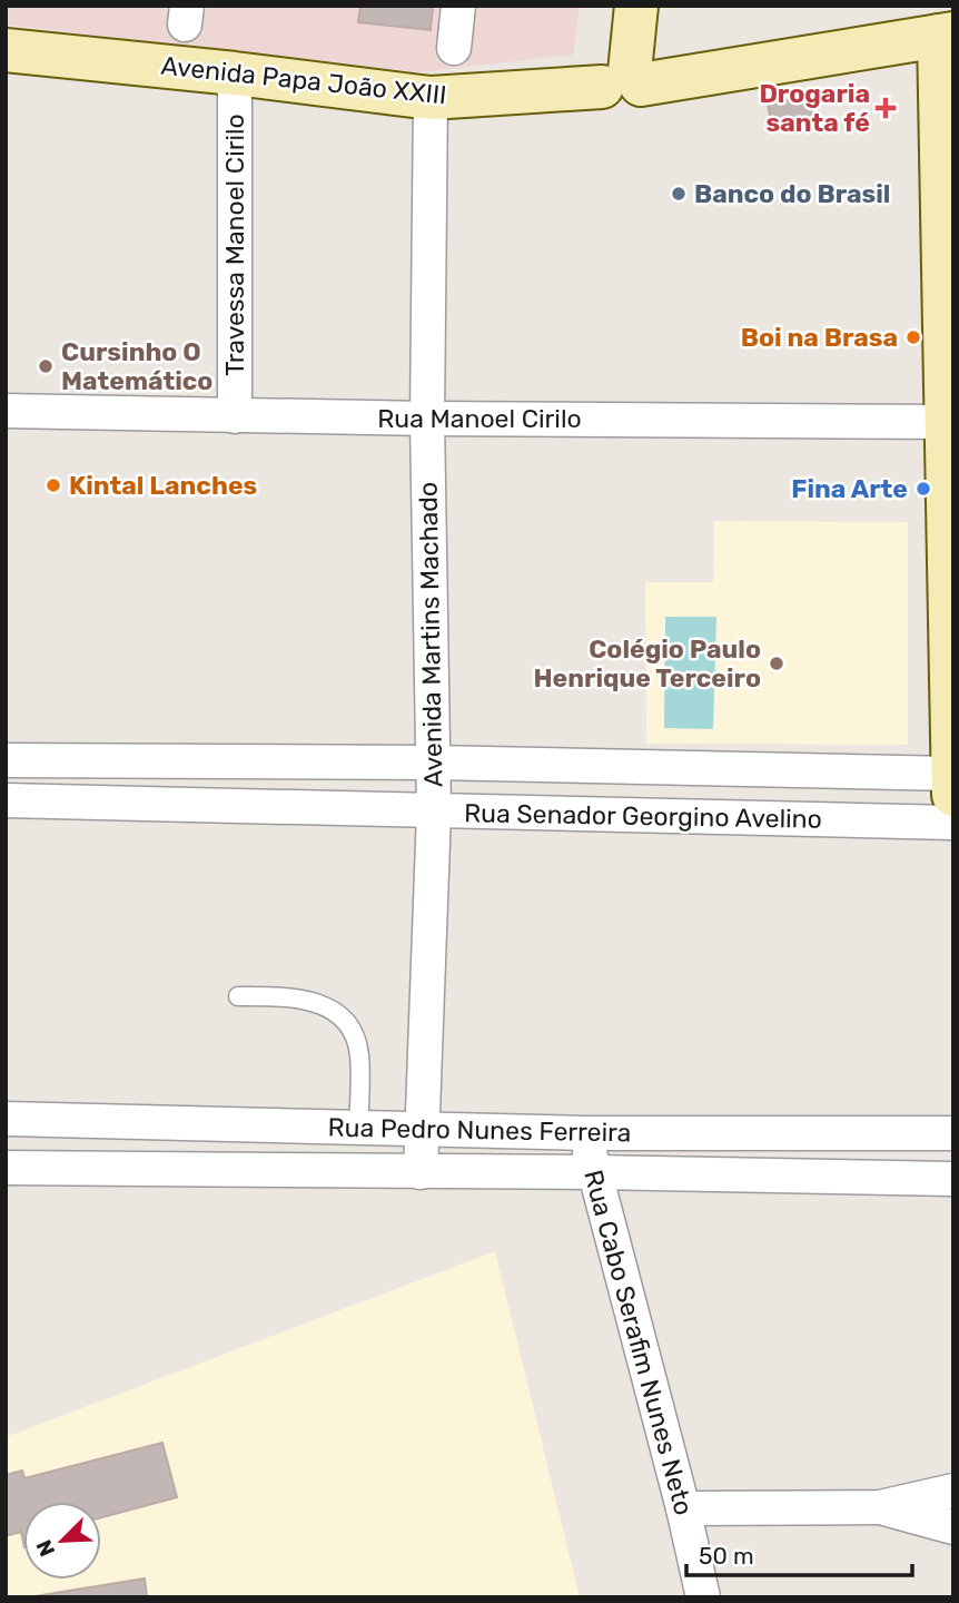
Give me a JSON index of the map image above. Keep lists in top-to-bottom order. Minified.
{"streets":{"main road":["Avenida Papa João XXIII"],"street":["Travessa Manoel Cirilo","Rua Manoel Cirilo","Avenida Martins Machado","Rua Senador Georgino Avelino","Rua Pedro Nunes Ferreira","Rua Cabo Serafim Nunes Neto"]},"crossings":[["Avenida Papa João XXIII","Travessa Manoel Cirilo"],["Avenida Papa João XXIII","Avenida Martins Machado"],["Travessa Manoel Cirilo","Rua Manoel Cirilo"],["Rua Manoel Cirilo","Avenida Martins Machado"],["Avenida Martins Machado","Rua Senador Georgino Avelino"],["Avenida Martins Machado","Rua Pedro Nunes Ferreira"],["Rua Pedro Nunes Ferreira","Rua Cabo Serafim Nunes Neto"]],"places":{"health":["Drogaria santa fé"],"other":["Banco do Brasil","Boi na Brasa","Cursinho O Matemático","Kintal Lanches","Fina Arte","Colégio Paulo Henrique Terceiro"]},"scale_bar":"50 m","north":"bottom left"}
